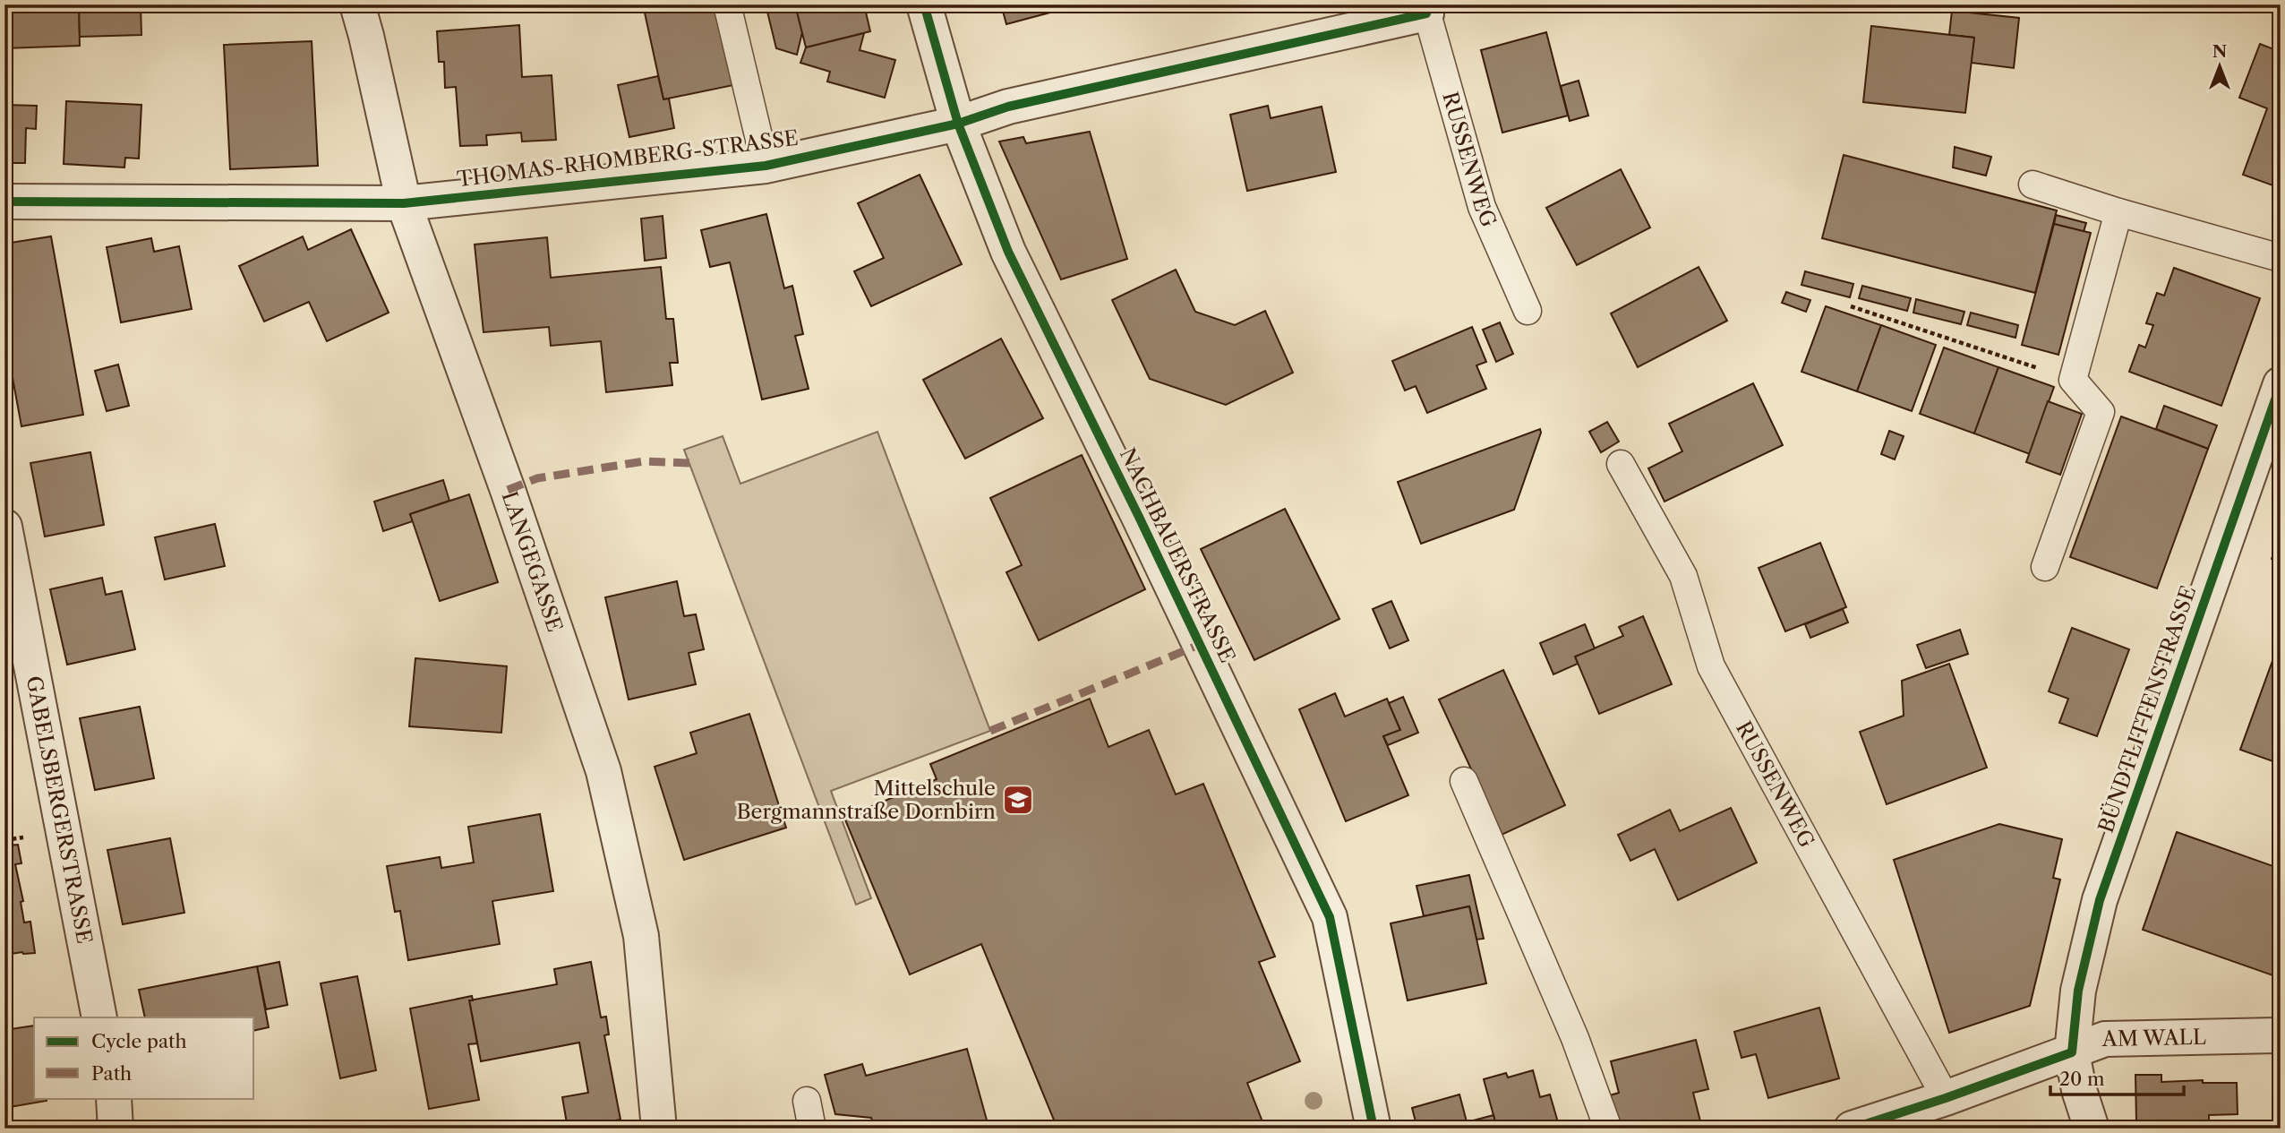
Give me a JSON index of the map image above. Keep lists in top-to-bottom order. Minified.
{"streets":{"street":["THOMAS-RHOMBERG-STRASSE","NACHBAUERSTRASSE","LANGEGASSE","BÜNDTLITTENSTRASSE","GABELSBERGERSTRASSE","AM WALL"],"lane":["RUSSENWEG"]},"crossings":[["THOMAS-RHOMBERG-STRASSE","RUSSENWEG"],["THOMAS-RHOMBERG-STRASSE","NACHBAUERSTRASSE"],["THOMAS-RHOMBERG-STRASSE","LANGEGASSE"],["BÜNDTLITTENSTRASSE","AM WALL"]],"places":{"school or university":["Mittelschule Bergmannstraße Dornbirn"]},"legend":["Cycle path","Path"],"scale_bar":"20 m","north":"top"}
